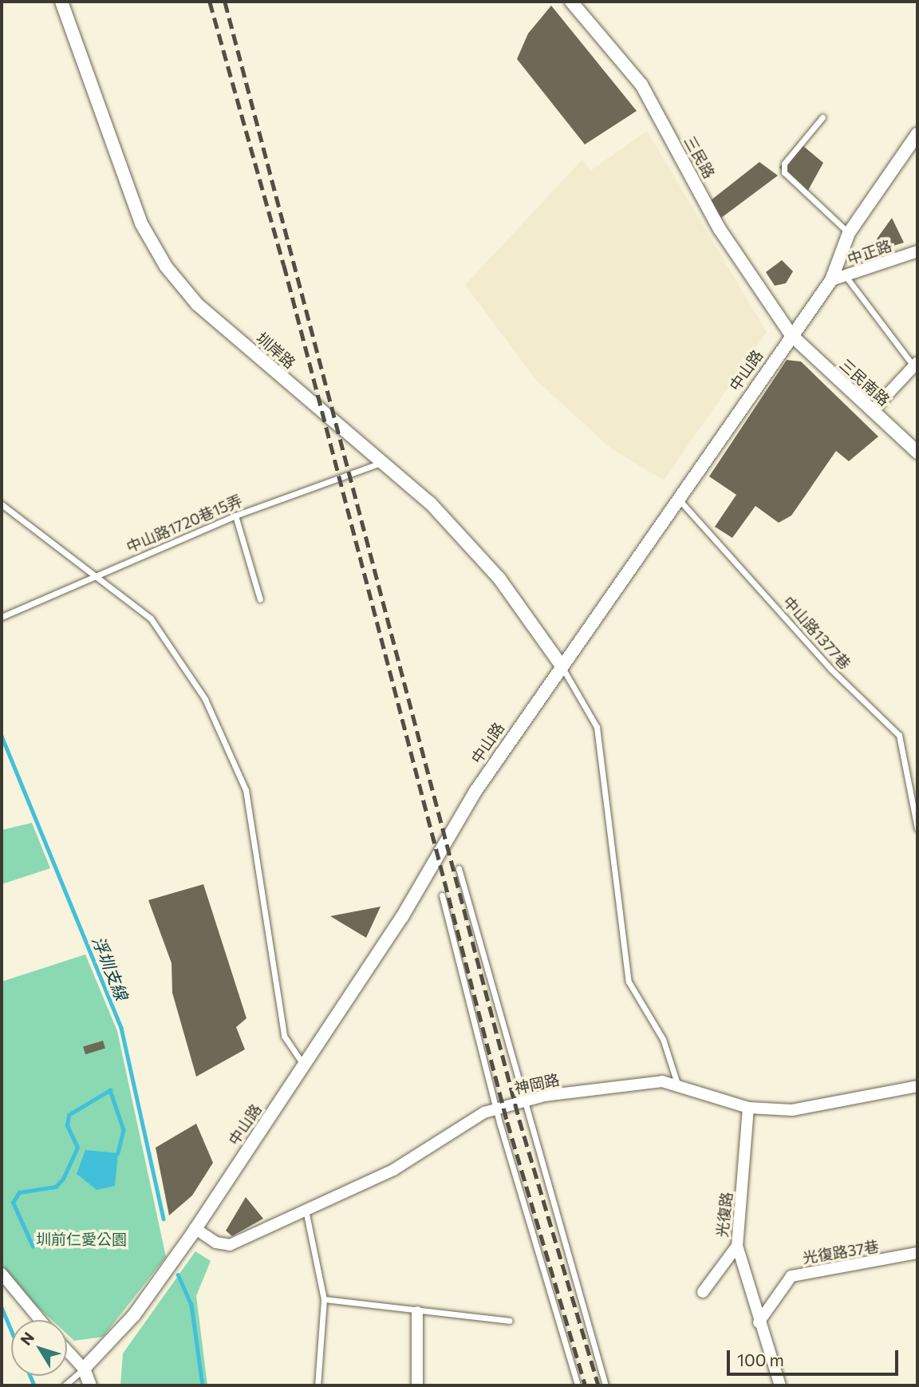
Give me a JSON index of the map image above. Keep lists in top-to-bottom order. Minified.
{"streets":{"street":["三民路","中正路","圳岸路","中山路","三民南路","神岡路","光復路","光復路37巷"],"lane":["中山路1720巷15弄","中山路1377巷"]},"crossings":[["三民路","中山路"],["三民路","三民南路"],["中正路","中山路"],["圳岸路","中山路"],["圳岸路","中山路1720巷15弄"],["中山路","三民南路"],["中山路","中山路1377巷"],["中山路","神岡路"],["神岡路","光復路"],["光復路","光復路37巷"]],"water":["浮圳支線"],"parks":["圳前仁愛公園"],"scale_bar":"100 m","north":"top left"}
